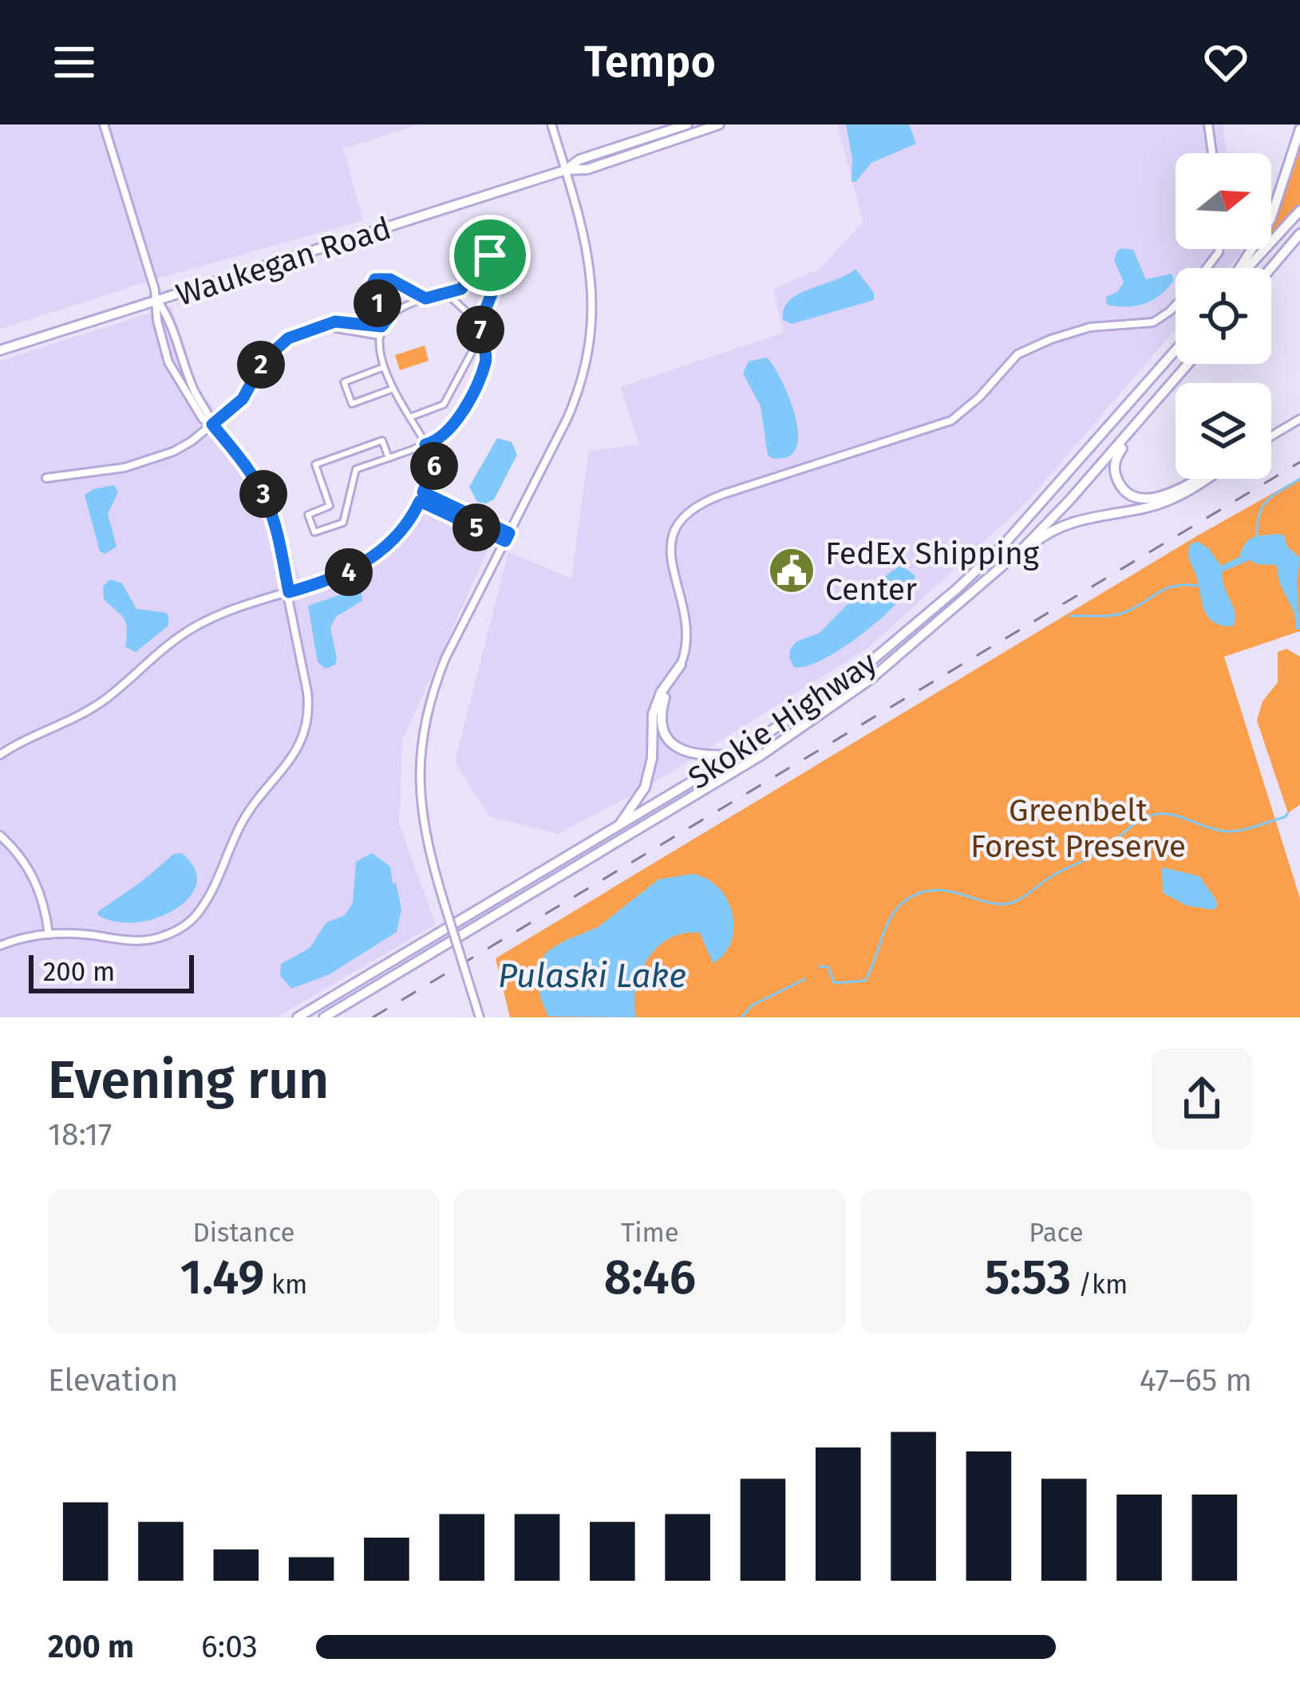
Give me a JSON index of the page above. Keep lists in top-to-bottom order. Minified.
{"streets":{"main road":["Waukegan Road","Skokie Highway"]},"water":["Pulaski Lake"],"parks":["Greenbelt Forest Preserve"],"places":{"public building":["FedEx Shipping Center"]},"scale_bar":"200 m","north":"right","page":{"header":"Tempo","pins":["1","7","2","6","3","5","4"],"scale":"200 m","heading":["Evening run","18:17"],"stats":[["Distance","1.49 km"],["Time","8:46"],["Pace","5:53 /km"]],"chart":["Elevation","47–65 m"],"list":[{"name":"200 m","note":"6:03"}]}}
